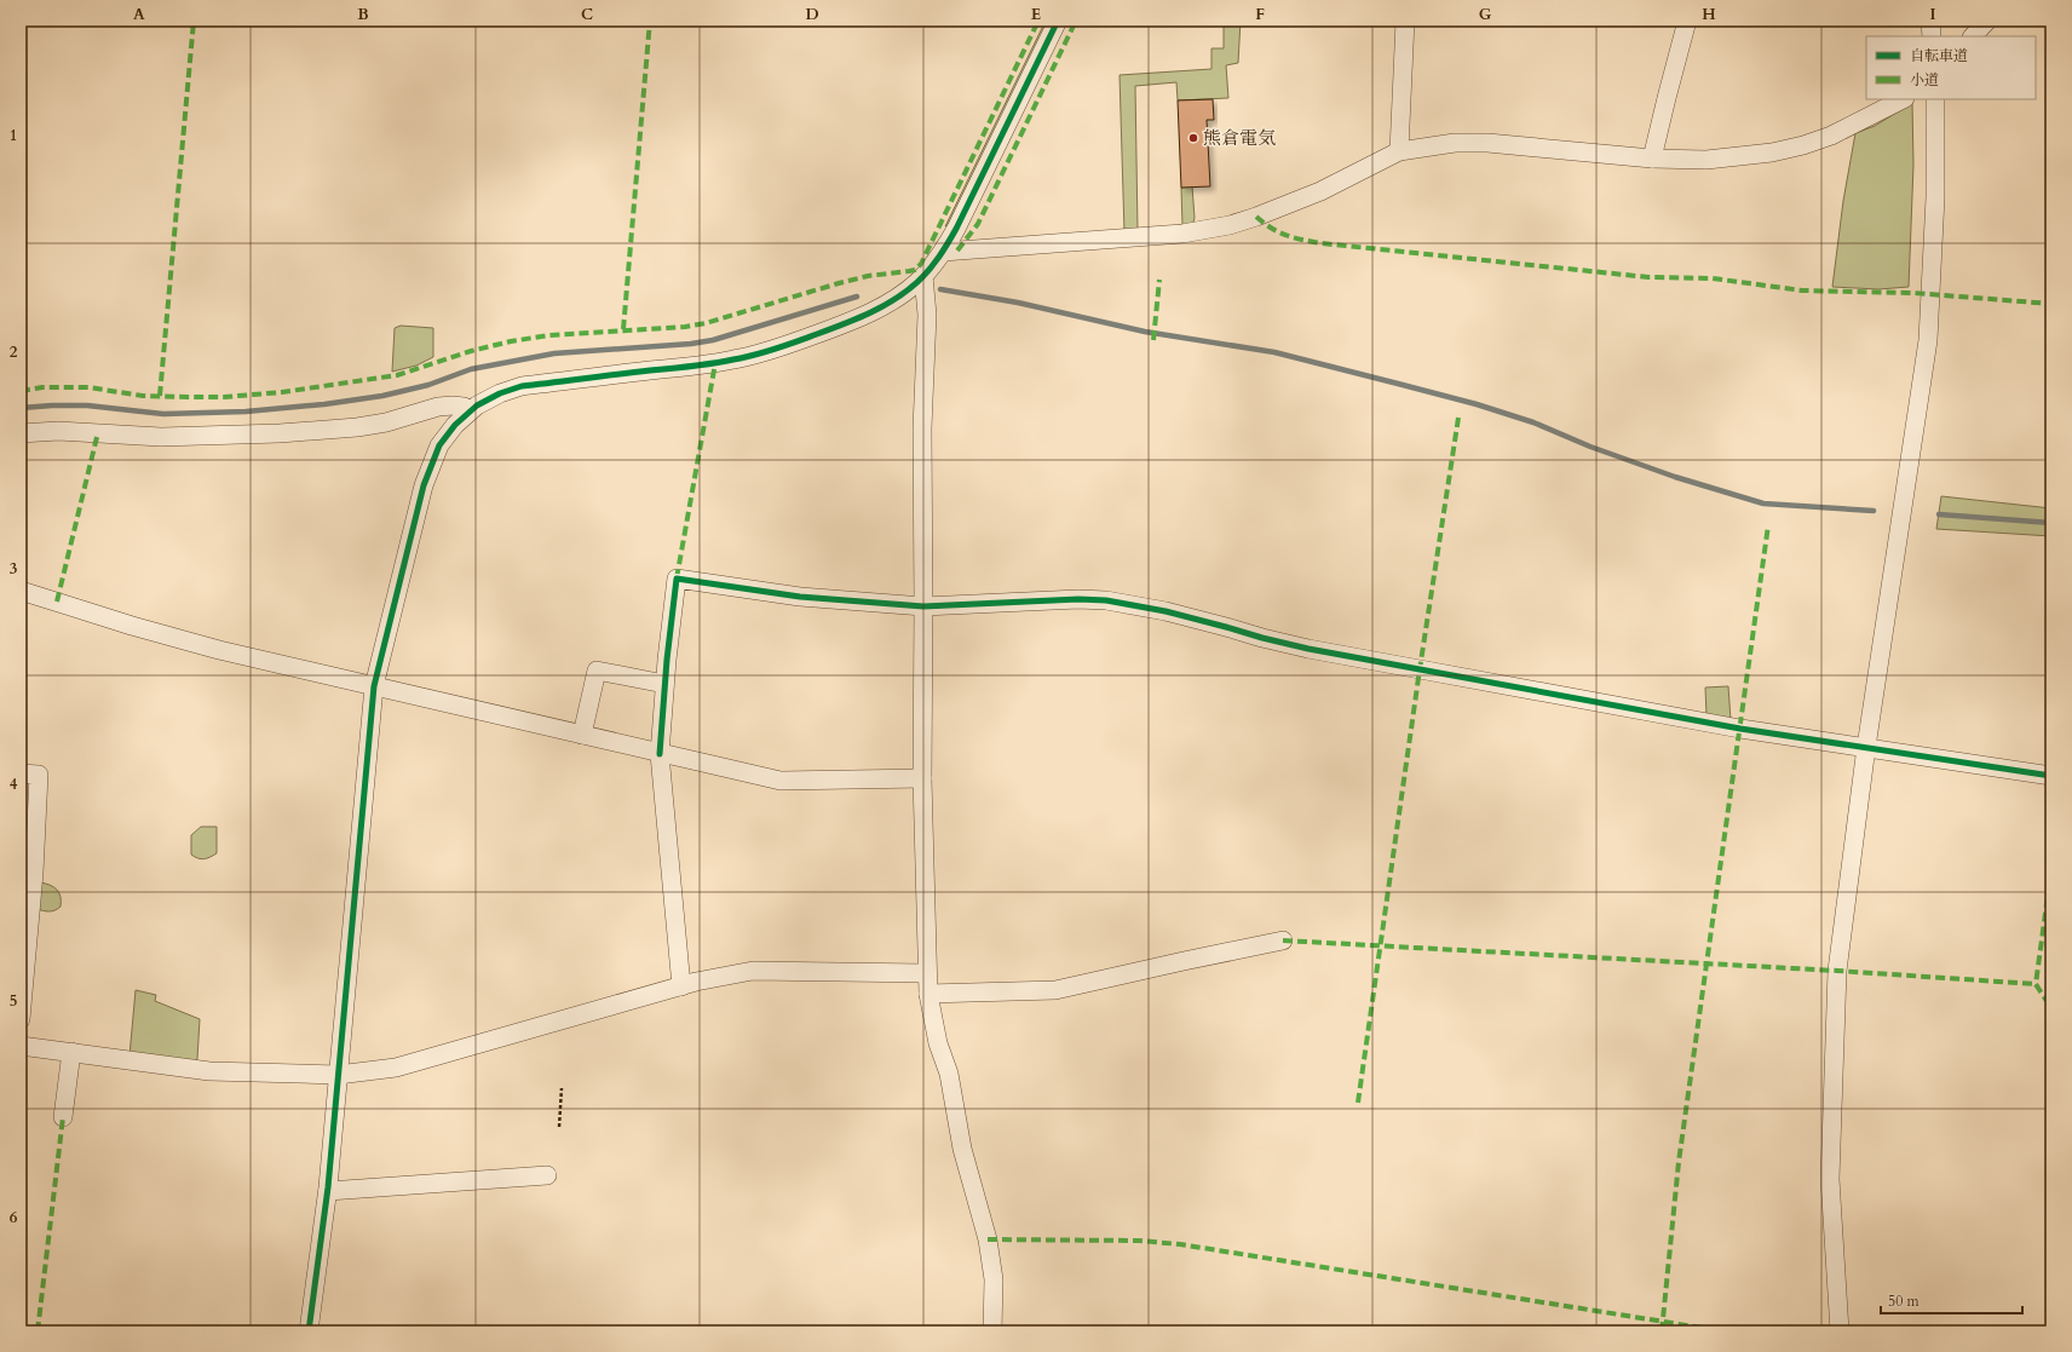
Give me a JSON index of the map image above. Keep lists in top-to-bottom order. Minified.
{"places":["熊倉電気"],"legend":["自転車道","小道"],"scale_bar":"50 m","grid":{"columns":["A","B","C","D","E","F","G","H","I"],"rows":["1","2","3","4","5","6"]}}
